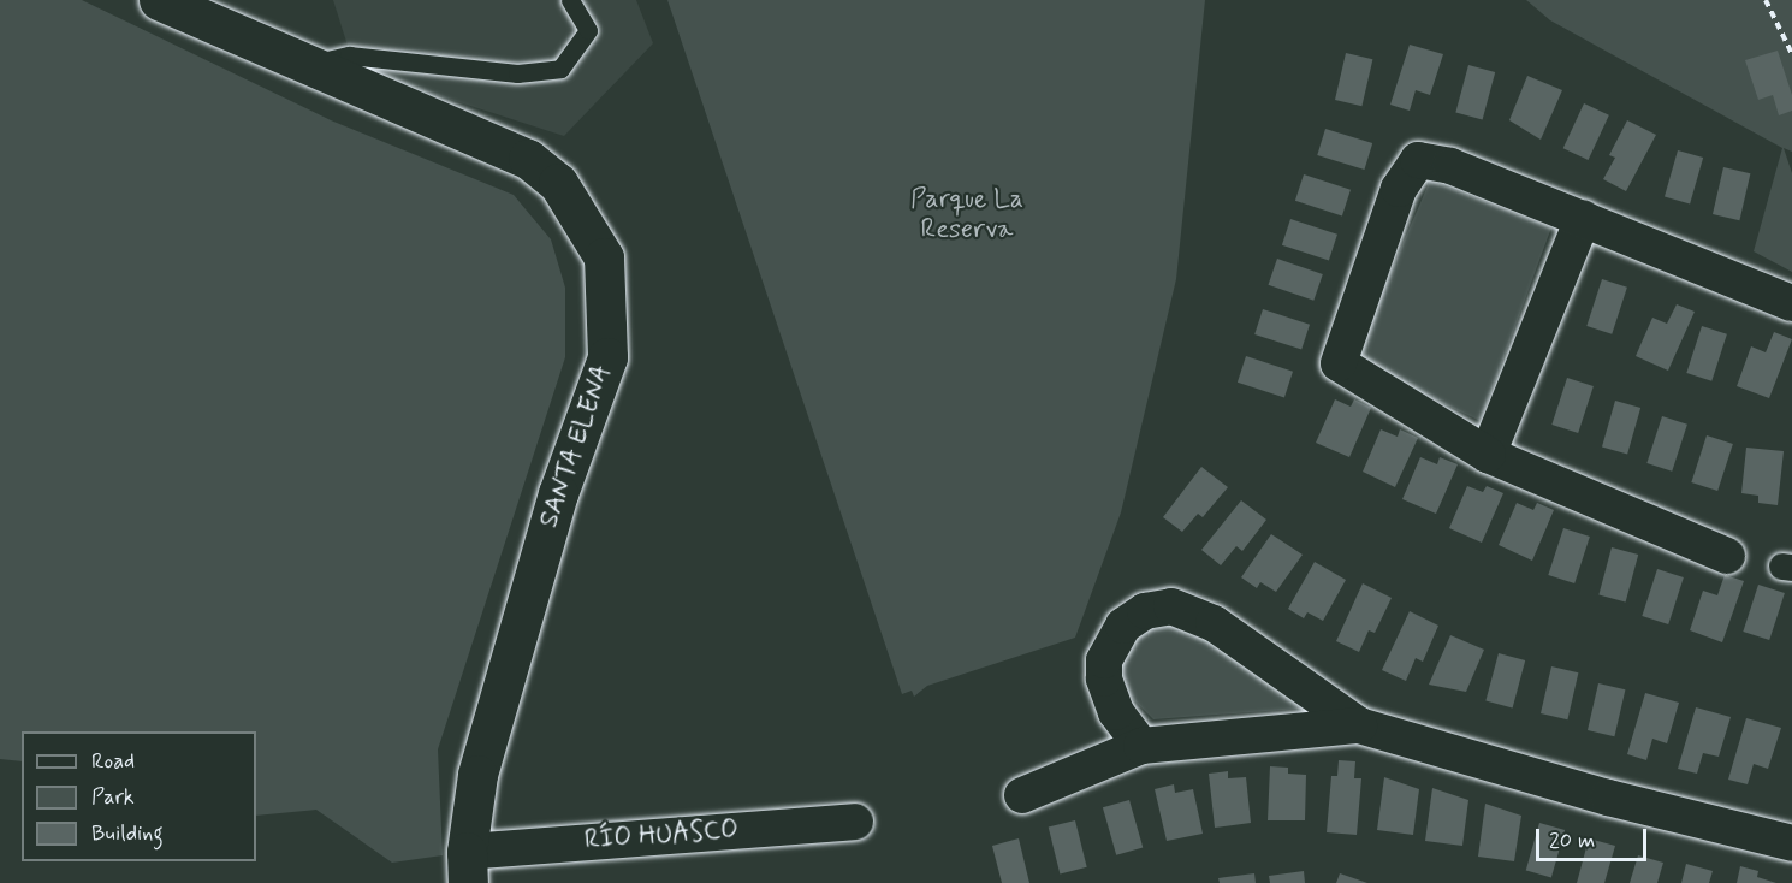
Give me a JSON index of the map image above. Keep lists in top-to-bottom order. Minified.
{"streets":{"street":["SANTA ELENA","RÍO HUASCO"]},"crossings":[["SANTA ELENA","RÍO HUASCO"]],"parks":["Parque La Reserva"],"legend":["Road","Park","Building"],"scale_bar":"20 m"}
